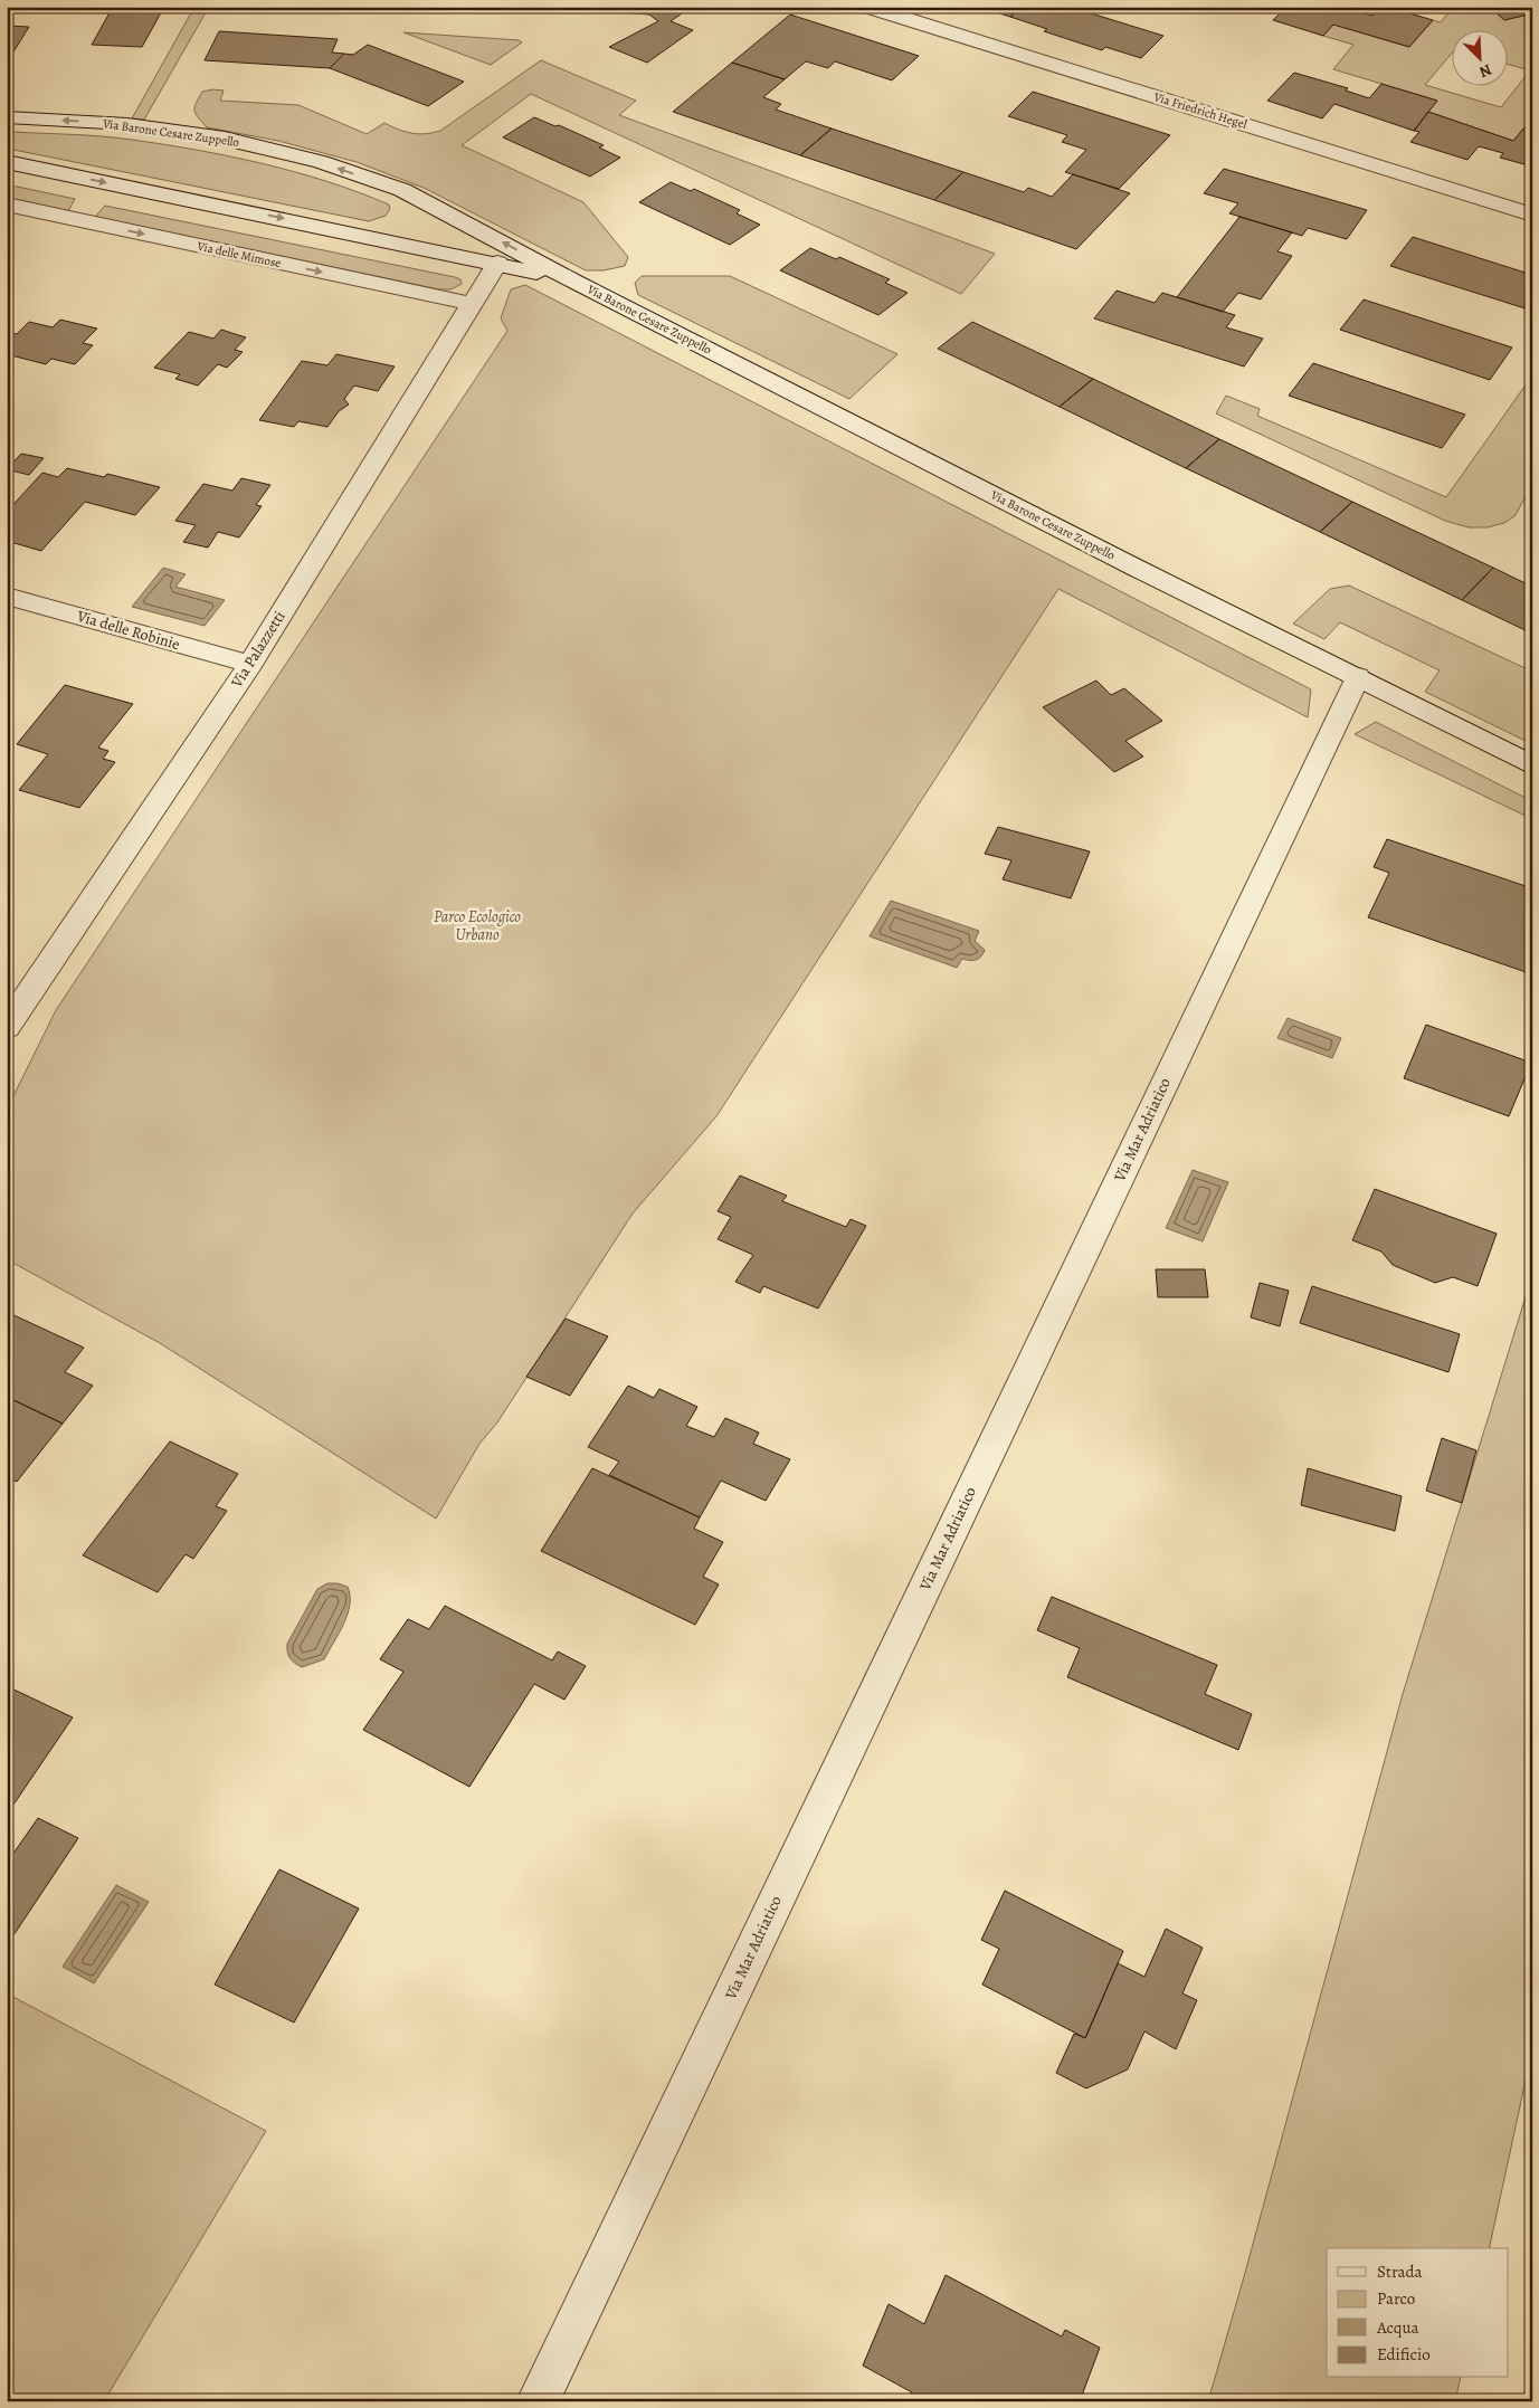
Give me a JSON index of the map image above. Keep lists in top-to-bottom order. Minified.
{"streets":{"street":["Via Friedrich Hegel","Via Barone Cesare Zuppello","Via delle Mimose","Via delle Robinie","Via Palazzetti","Via Mar Adriatico"]},"crossings":[["Via Barone Cesare Zuppello","Via Palazzetti"],["Via Barone Cesare Zuppello","Via Mar Adriatico"],["Via delle Mimose","Via Palazzetti"],["Via delle Robinie","Via Palazzetti"]],"one_way":["Via delle Mimose"],"parks":["Parco Ecologico Urbano"],"legend":["Strada","Parco","Acqua","Edificio"],"north":"bottom right"}
